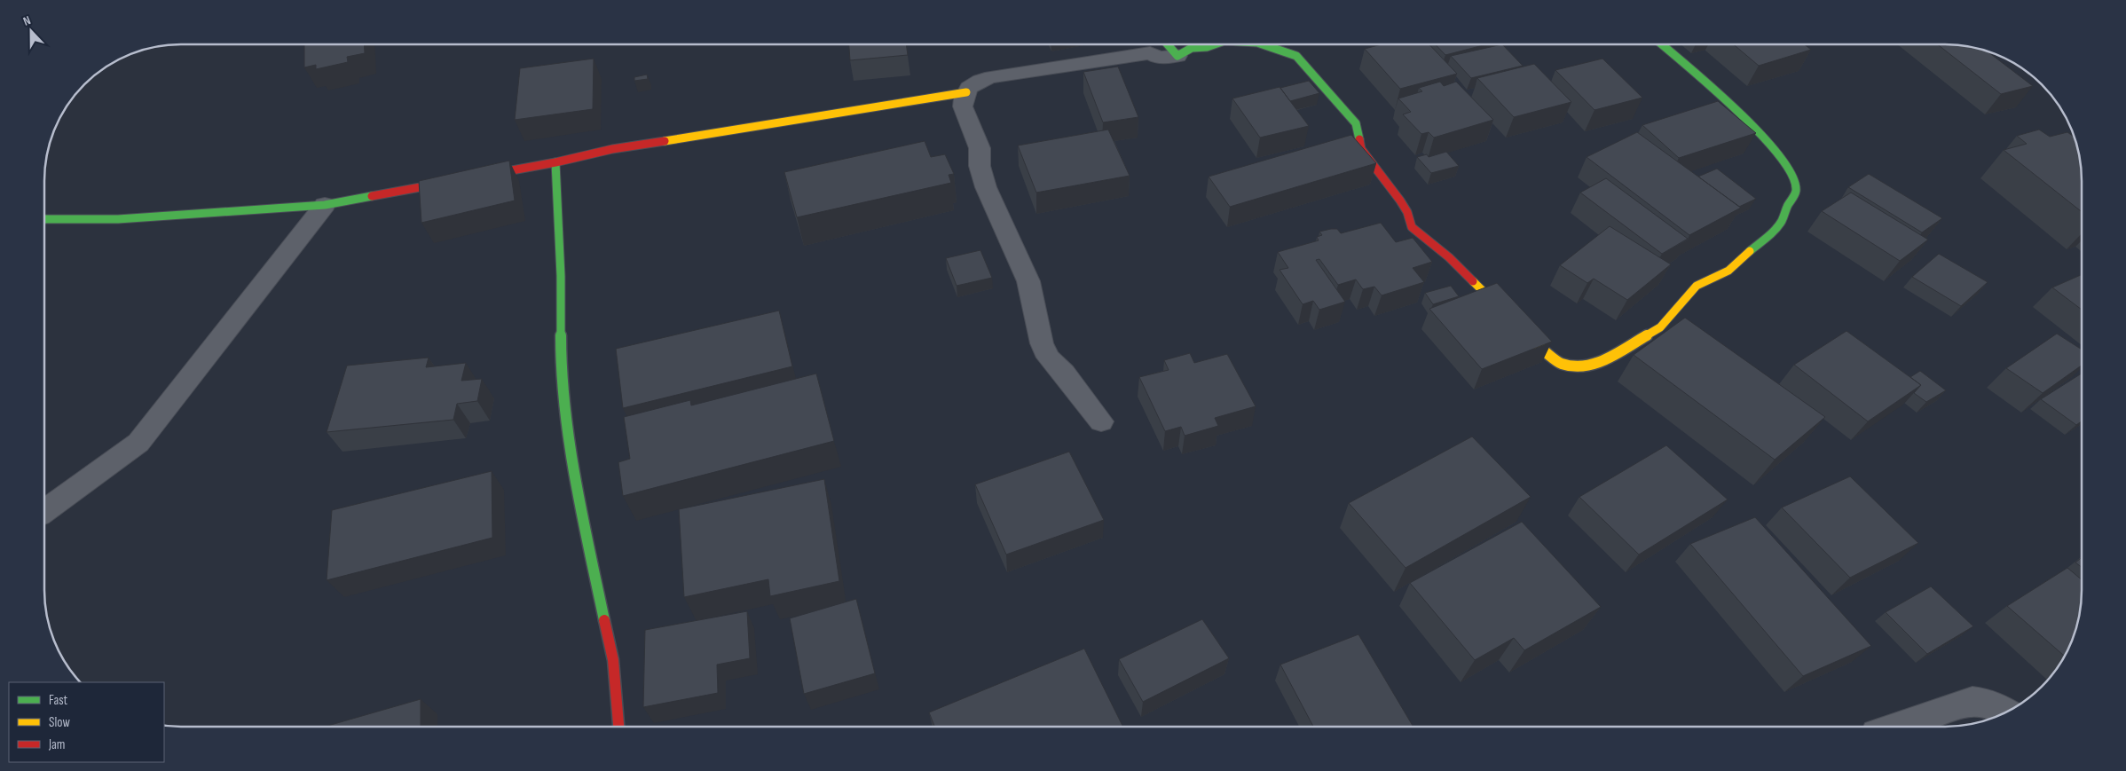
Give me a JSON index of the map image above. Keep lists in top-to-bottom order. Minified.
{"legend":["Fast","Slow","Jam"],"north":"top"}
